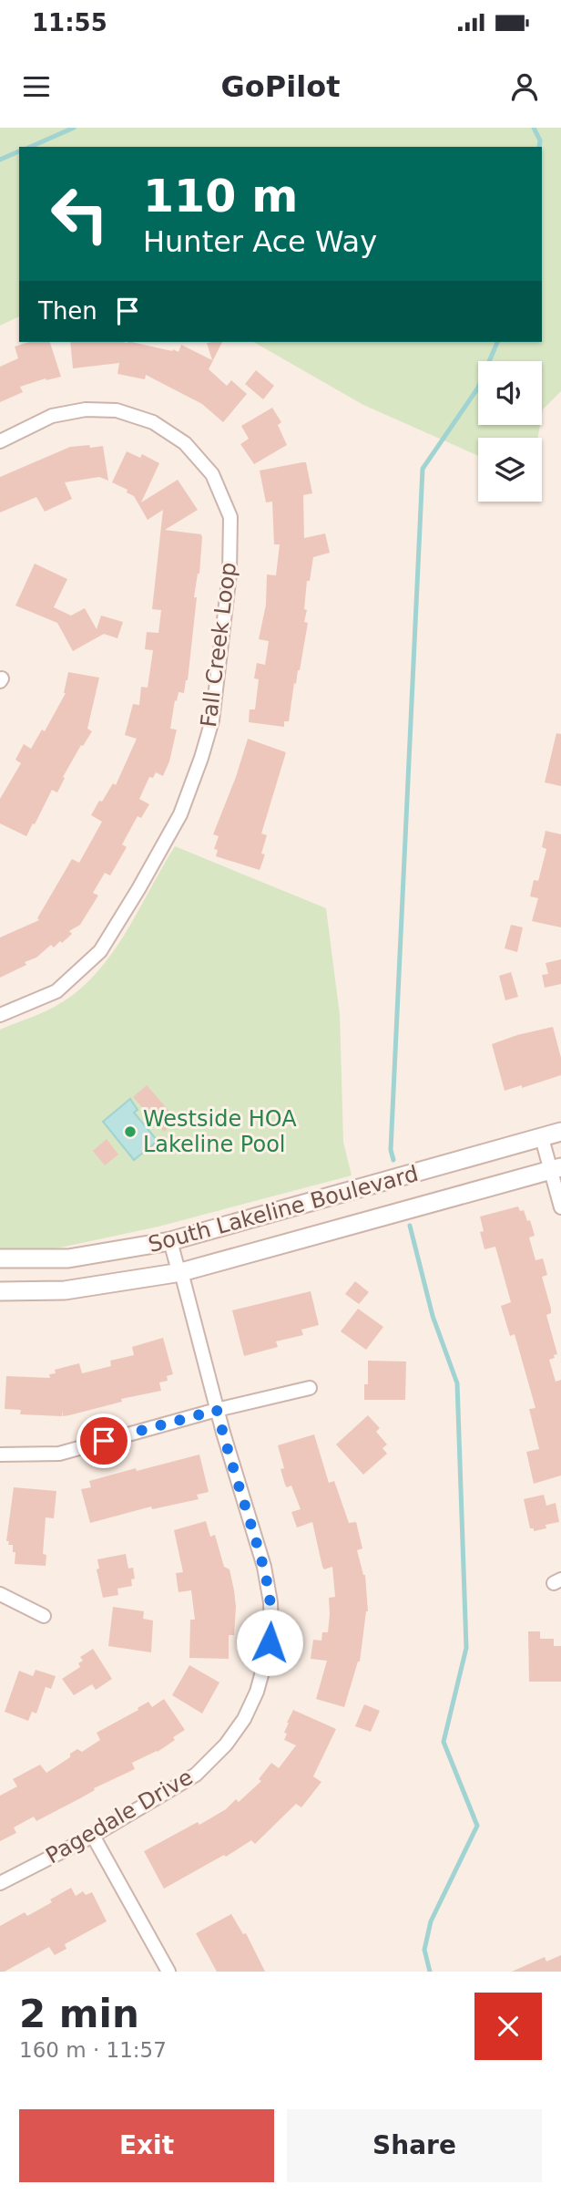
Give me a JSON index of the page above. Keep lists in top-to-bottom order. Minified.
{"streets":{"main road":["South Lakeline Boulevard"],"street":["Fall Creek Loop","Pagedale Drive"]},"crossings":[["South Lakeline Boulevard","Pagedale Drive"]],"places":["Westside HOA Lakeline Pool"],"page":{"status":"11:55","header":"GoPilot","turn":["110 m","Hunter Ace Way"],"then":"Then","heading":["2 min","160 m · 11:57"],"buttons":["Exit","Share"]}}
